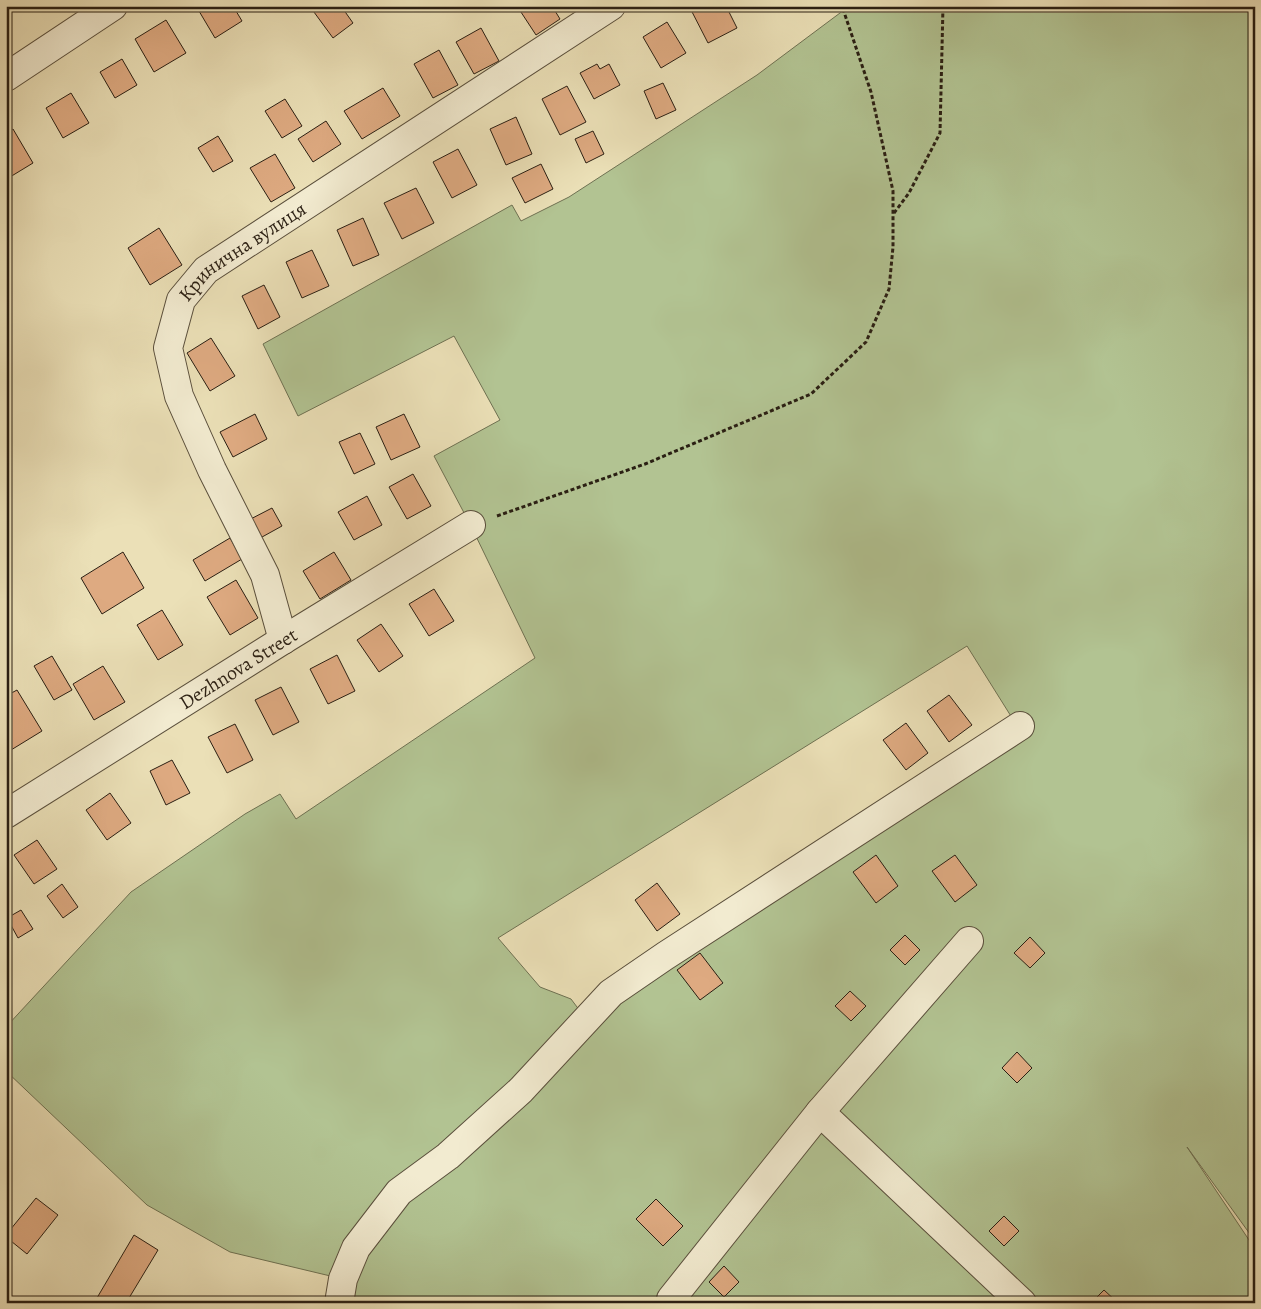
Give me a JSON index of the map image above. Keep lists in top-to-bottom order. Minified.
{"streets":{"street":["Кринична вулиця","Dezhnova Street"]},"crossings":[["Кринична вулиця","Dezhnova Street"]]}
